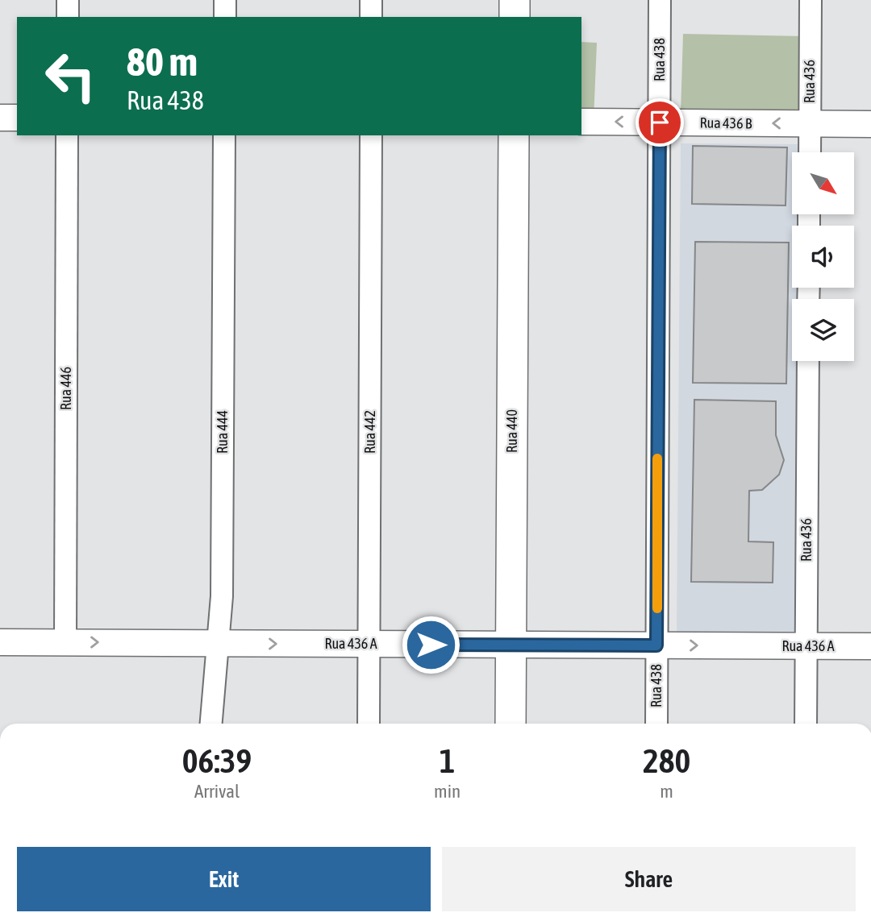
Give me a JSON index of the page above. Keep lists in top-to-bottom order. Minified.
{"streets":{"main road":["Rua 440"],"street":["Rua 438","Rua 436","Rua 436 B","Rua 446","Rua 444","Rua 442","Rua 436 A"]},"crossings":[["Rua 438","Rua 436 B"],["Rua 438","Rua 436 A"],["Rua 436","Rua 436 B"],["Rua 436","Rua 436 A"],["Rua 446","Rua 436 A"],["Rua 440","Rua 436 A"],["Rua 444","Rua 436 A"],["Rua 442","Rua 436 A"]],"one_way":["Rua 436 B","Rua 436 A"],"north":"bottom right","page":{"turn":["80 m","Rua 438"],"eta":["06:39","Arrival","1","min","280","m"],"buttons":["Exit","Share"]}}
